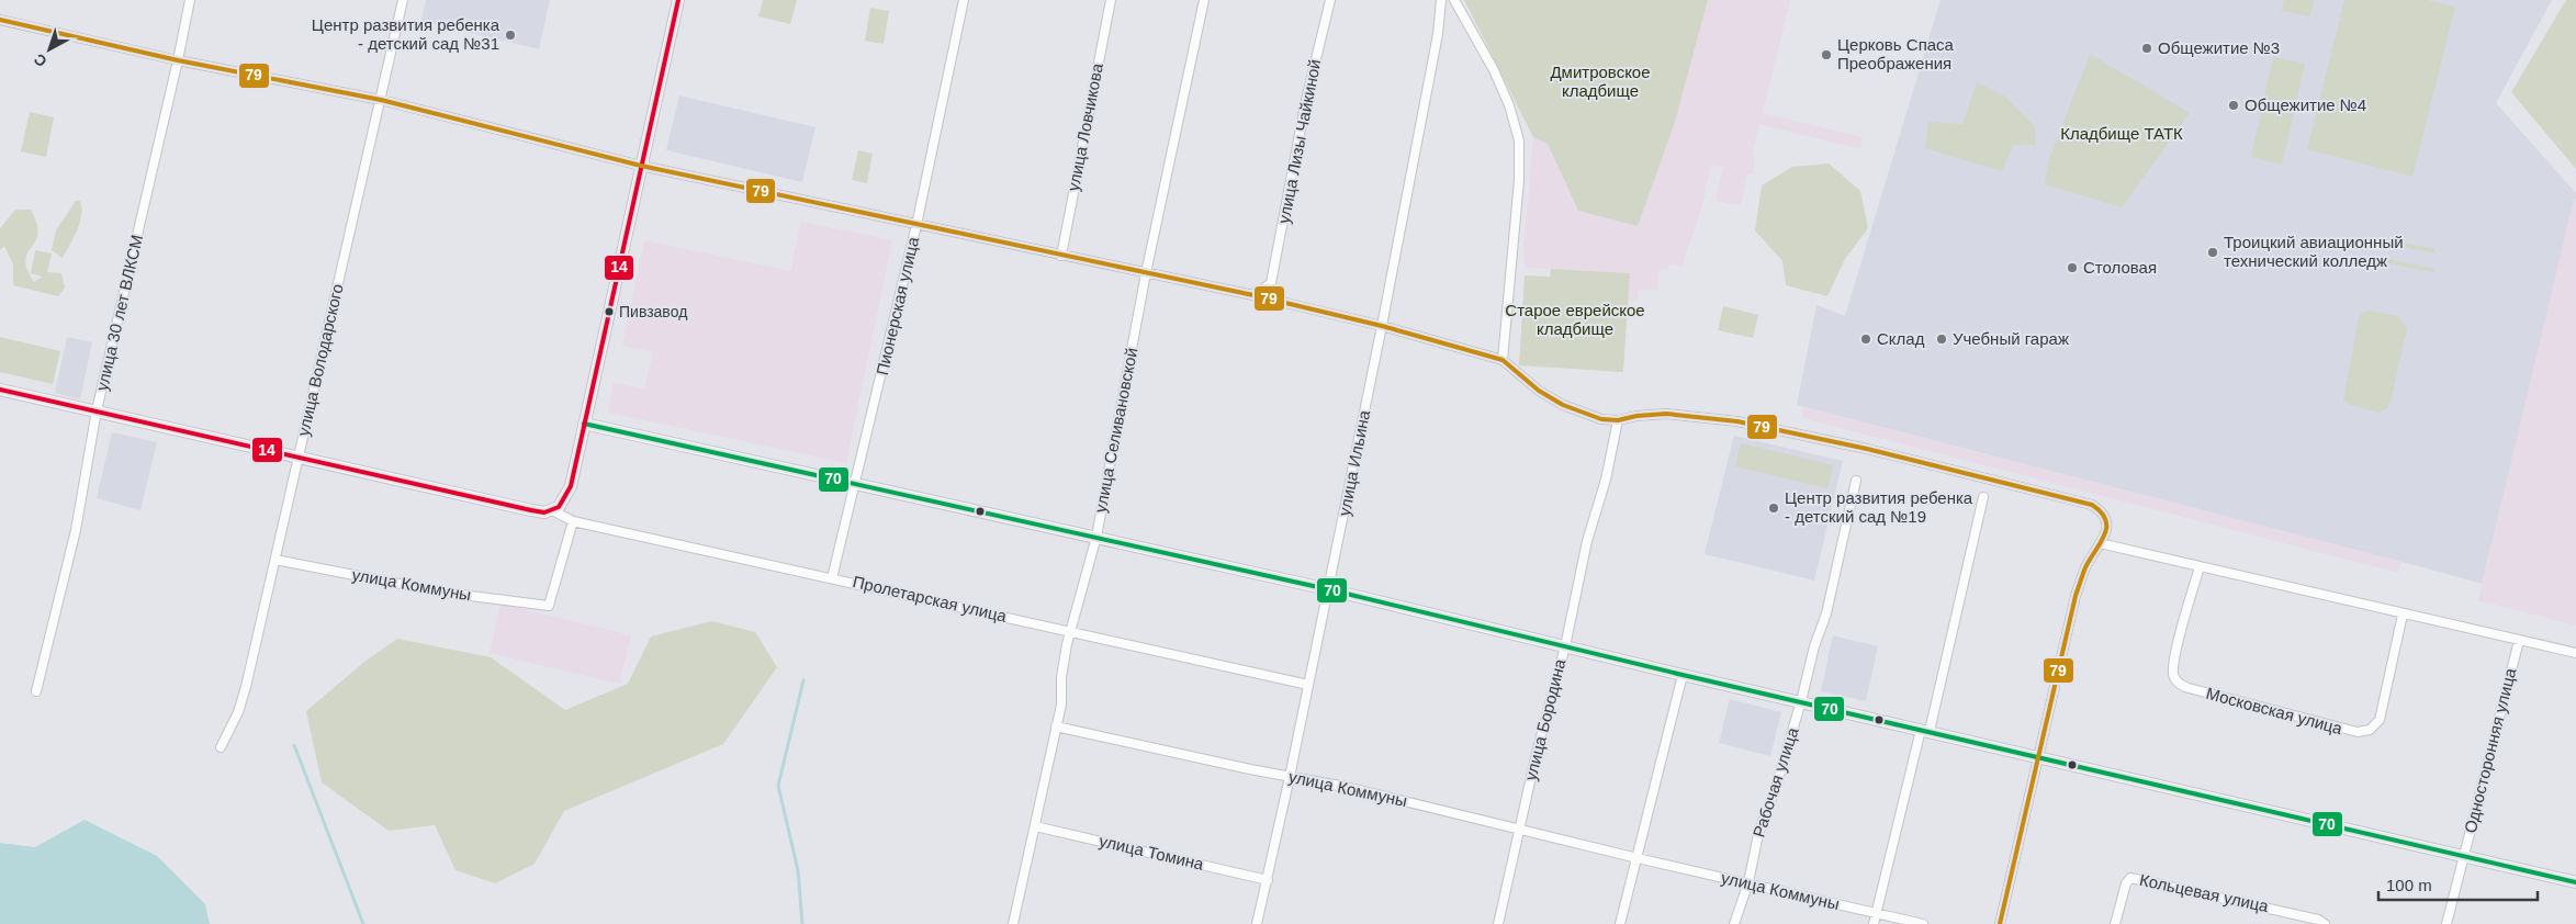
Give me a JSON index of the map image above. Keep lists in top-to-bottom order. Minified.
{"streets":{"street":["улица Ловчикова","улица Лизы Чайкиной","Пионерская улица","улица 30 лет ВЛКСМ","улица Володарского","улица Селивановской","улица Ильина","улица Коммуны","Пролетарская улица","Московская улица","улица Бородина","Односторонняя улица","Рабочая улица","улица Томина","Кольцевая улица"]},"crossings":[["Пионерская улица","Пролетарская улица"],["улица 30 лет ВЛКСМ","Пролетарская улица"],["улица Володарского","улица Коммуны"],["улица Володарского","Пролетарская улица"],["улица Селивановской","улица Коммуны"],["улица Селивановской","Пролетарская улица"],["улица Селивановской","улица Томина"],["улица Ильина","улица Коммуны"],["улица Ильина","Пролетарская улица"],["улица Ильина","улица Томина"],["улица Коммуны","Пролетарская улица"],["улица Коммуны","улица Бородина"],["улица Коммуны","Рабочая улица"]],"parks":["Дмитровское кладбище","Кладбище ТАТК","Старое еврейское кладбище"],"places":["Центр развития ребенка - детский сад №31","Общежитие №3","Церковь Спаса Преображения","Общежитие №4","Троицкий авиационный технический колледж","Столовая","Пивзавод","Склад","Учебный гараж","Центр развития ребенка - детский сад №19"],"lines":["transit line 14","transit line 79","transit line 70"],"scale_bar":"100 m","north":"bottom left"}
